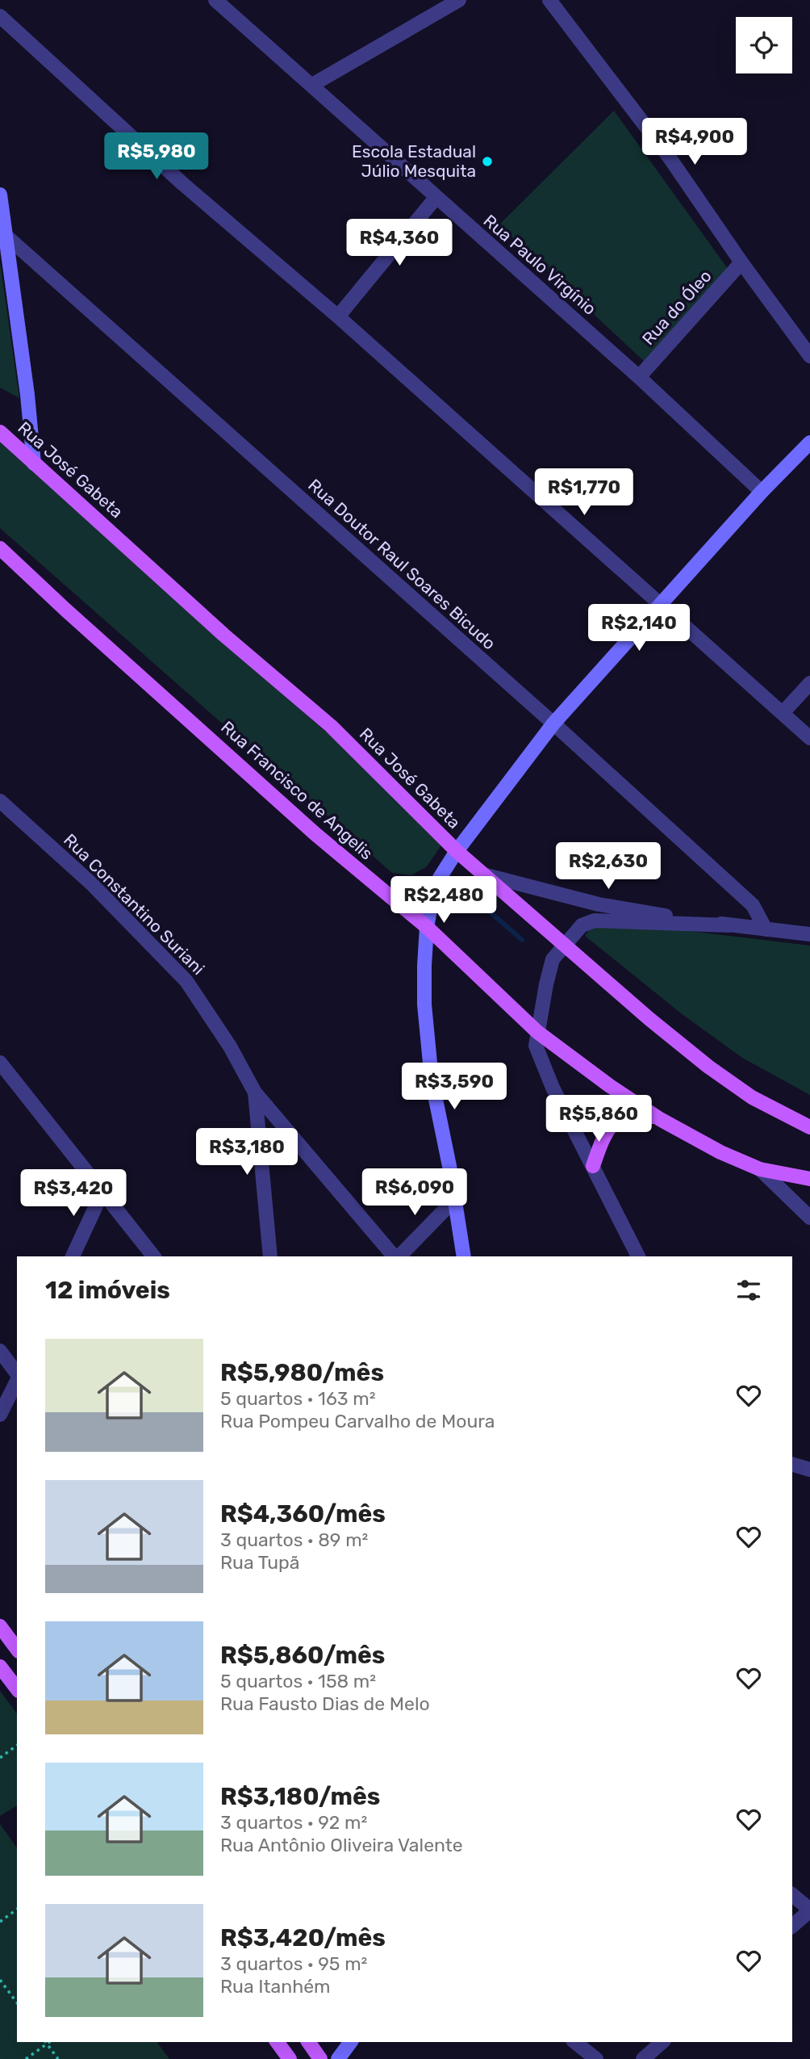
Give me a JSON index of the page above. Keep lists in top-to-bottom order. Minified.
{"streets":{"main road":["Rua José Gabeta","Rua Francisco de Angelis"],"street":["Rua Paulo Virgínio","Rua do Óleo","Rua Doutor Raul Soares Bicudo","Rua Constantino Suriani"]},"crossings":[["Rua Paulo Virgínio","Rua do Óleo"]],"places":["Escola Estadual Júlio Mesquita"],"page":{"price":["R$4,900","R$5,980","R$4,360","R$1,770","R$2,140","R$2,630","R$2,480","R$3,590","R$5,860","R$3,180","R$6,090","R$3,420"],"heading":"12 imóveis","list":[{"name":"R$5,980/mês","note":"5 quartos · 163 m² · Rua Pompeu Carvalho de Moura"},{"name":"R$4,360/mês","note":"3 quartos · 89 m² · Rua Tupã"},{"name":"R$5,860/mês","note":"5 quartos · 158 m² · Rua Fausto Dias de Melo"},{"name":"R$3,180/mês","note":"3 quartos · 92 m² · Rua Antônio Oliveira Valente"},{"name":"R$3,420/mês","note":"3 quartos · 95 m² · Rua Itanhém"}]}}
